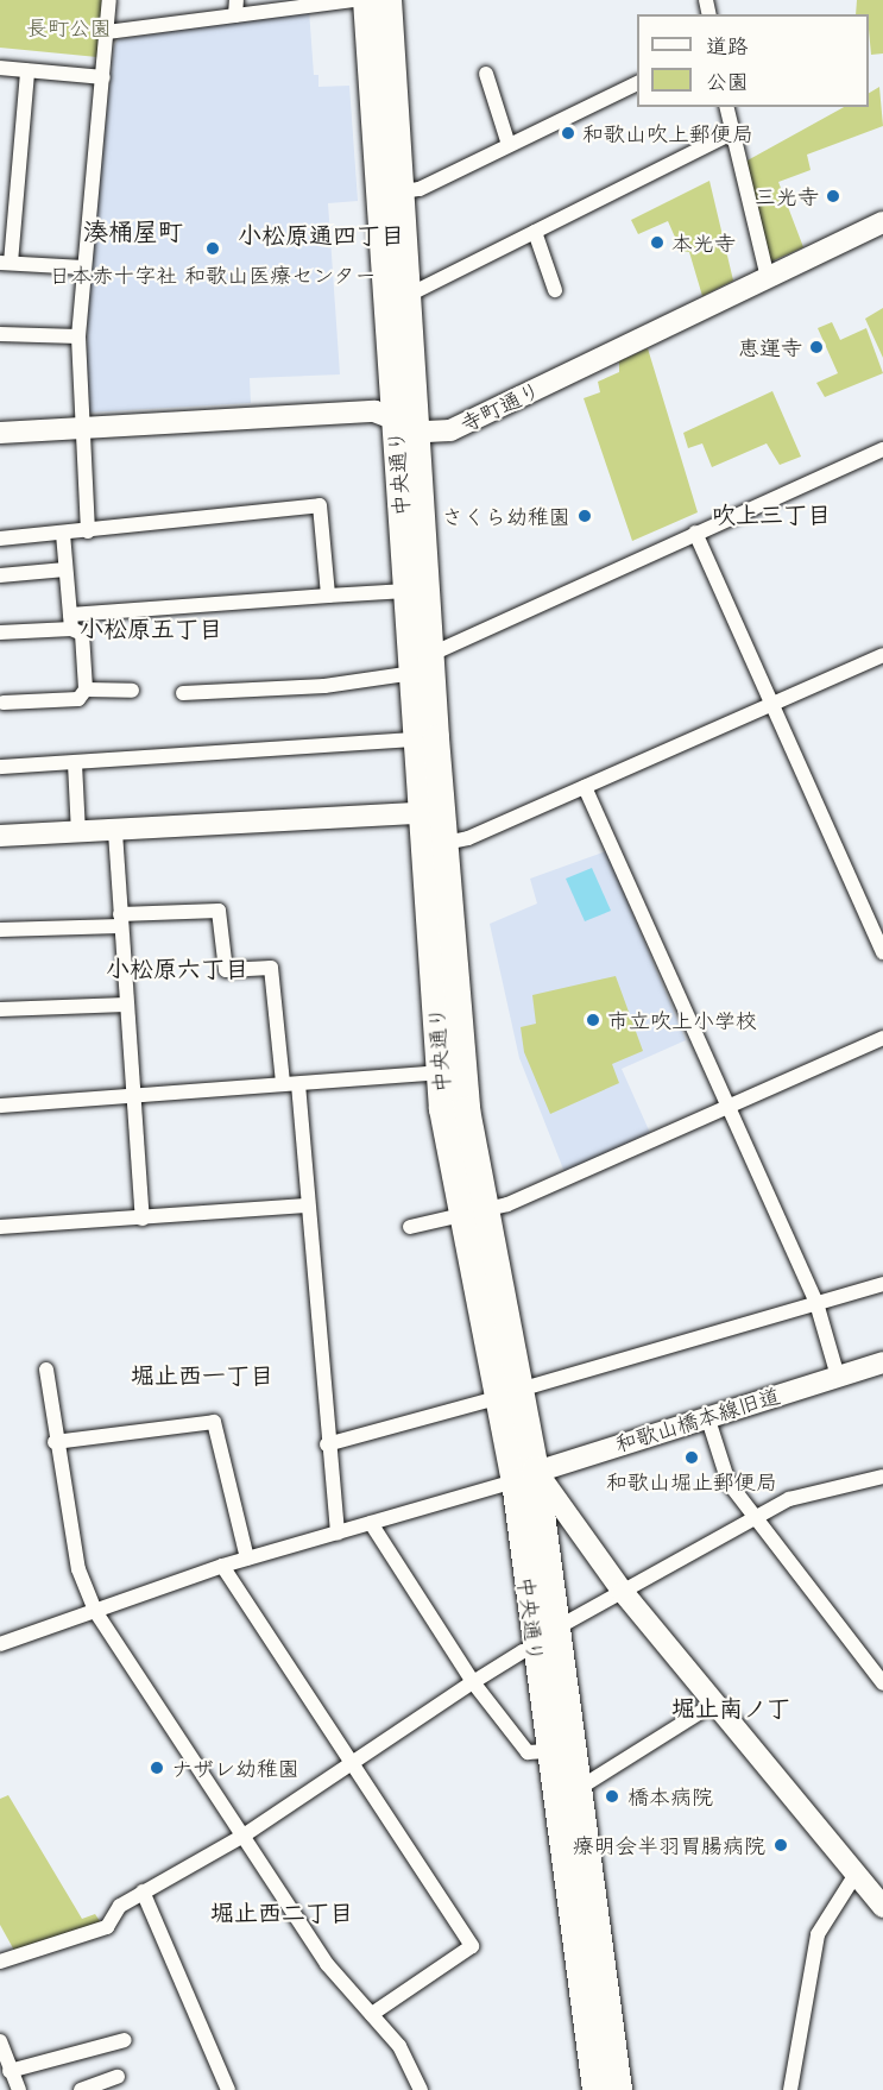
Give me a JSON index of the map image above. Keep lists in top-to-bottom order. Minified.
{"streets":{"highway":["中央通り"],"street":["寺町通り","和歌山橋本線旧道"]},"crossings":[["寺町通り","中央通り"],["中央通り","和歌山橋本線旧道"]],"districts":["湊桶屋町","小松原通四丁目","吹上三丁目","小松原五丁目","小松原六丁目","堀止西一丁目","堀止南ノ丁","堀止西二丁目"],"parks":["長町公園"],"places":["和歌山吹上郵便局","三光寺","本光寺","日本赤十字社 和歌山医療センター","恵運寺","さくら幼稚園","市立吹上小学校","和歌山堀止郵便局","ナザレ幼稚園","橋本病院","療明会半羽胃腸病院"],"legend":["道路","公園"]}
